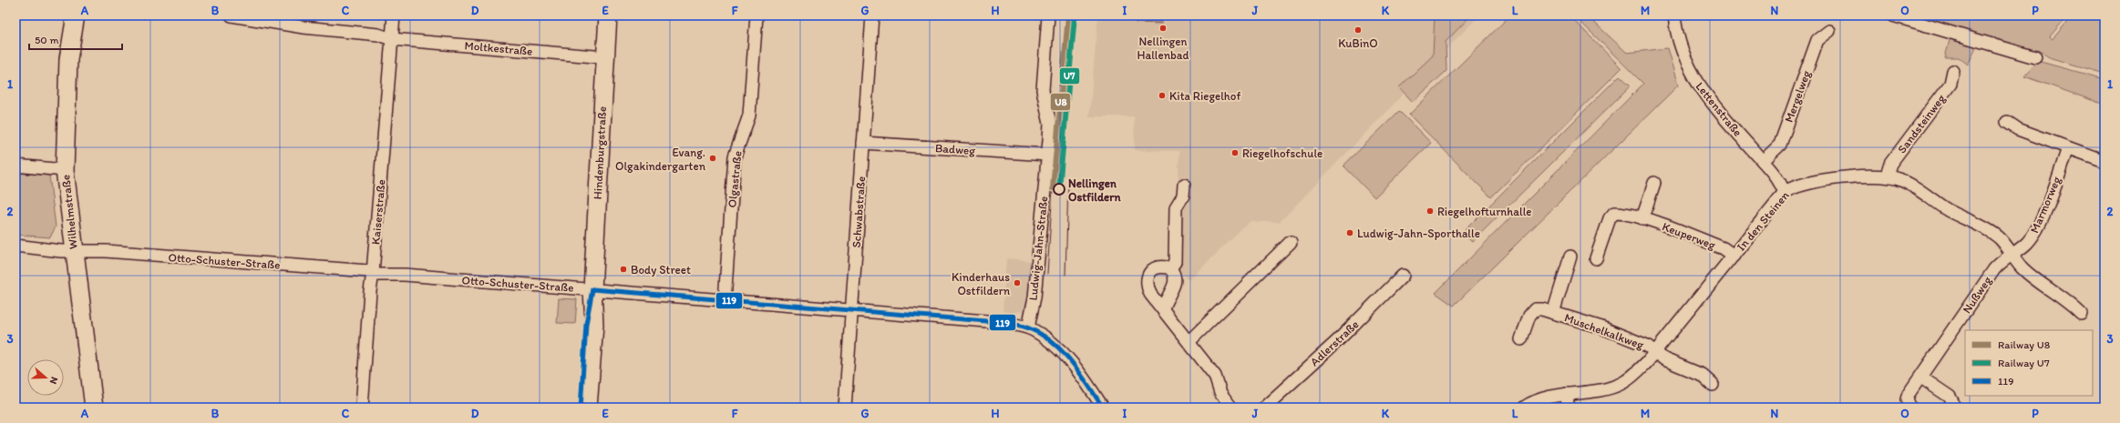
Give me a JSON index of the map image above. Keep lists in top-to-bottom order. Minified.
{"streets":{"main road":["Hindenburgstraße","Wilhelmstraße"],"street":["Moltkestraße","Mergelweg","Lettenstraße","Sandsteinweg","Badweg","Olgastraße","Marmorweg","Kaiserstraße","Schwabstraße","In den Steinen","Keuperweg","Ludwig-Jahn-Straße","Otto-Schuster-Straße","Nußweg","Muschelkalkweg","Adlerstraße"]},"crossings":[["Moltkestraße","Hindenburgstraße"],["Moltkestraße","Kaiserstraße"],["Mergelweg","Lettenstraße"],["Lettenstraße","In den Steinen"],["Sandsteinweg","In den Steinen"],["Badweg","Schwabstraße"],["Badweg","Ludwig-Jahn-Straße"],["Hindenburgstraße","Otto-Schuster-Straße"],["Olgastraße","Otto-Schuster-Straße"],["Marmorweg","In den Steinen"],["Marmorweg","Nußweg"],["Wilhelmstraße","Otto-Schuster-Straße"],["Kaiserstraße","Otto-Schuster-Straße"],["Schwabstraße","Otto-Schuster-Straße"],["In den Steinen","Keuperweg"],["In den Steinen","Nußweg"],["In den Steinen","Muschelkalkweg"],["Ludwig-Jahn-Straße","Otto-Schuster-Straße"]],"places":["Nellingen Hallenbad","KuBinO","Kita Riegelhof","Riegelhofschule","Evang. Olgakindergarten","Nellingen Ostfildern","Riegelhofturnhalle","Ludwig-Jahn-Sporthalle","Body Street","Kinderhaus Ostfildern"],"lines":["rail line U8","rail line U7","transit line 119"],"legend":["Railway U8","Railway U7","119"],"scale_bar":"50 m","north":"right","grid":{"columns":["A","B","C","D","E","F","G","H","I","J","K","L","M","N","O","P"],"rows":["1","2","3"]}}
